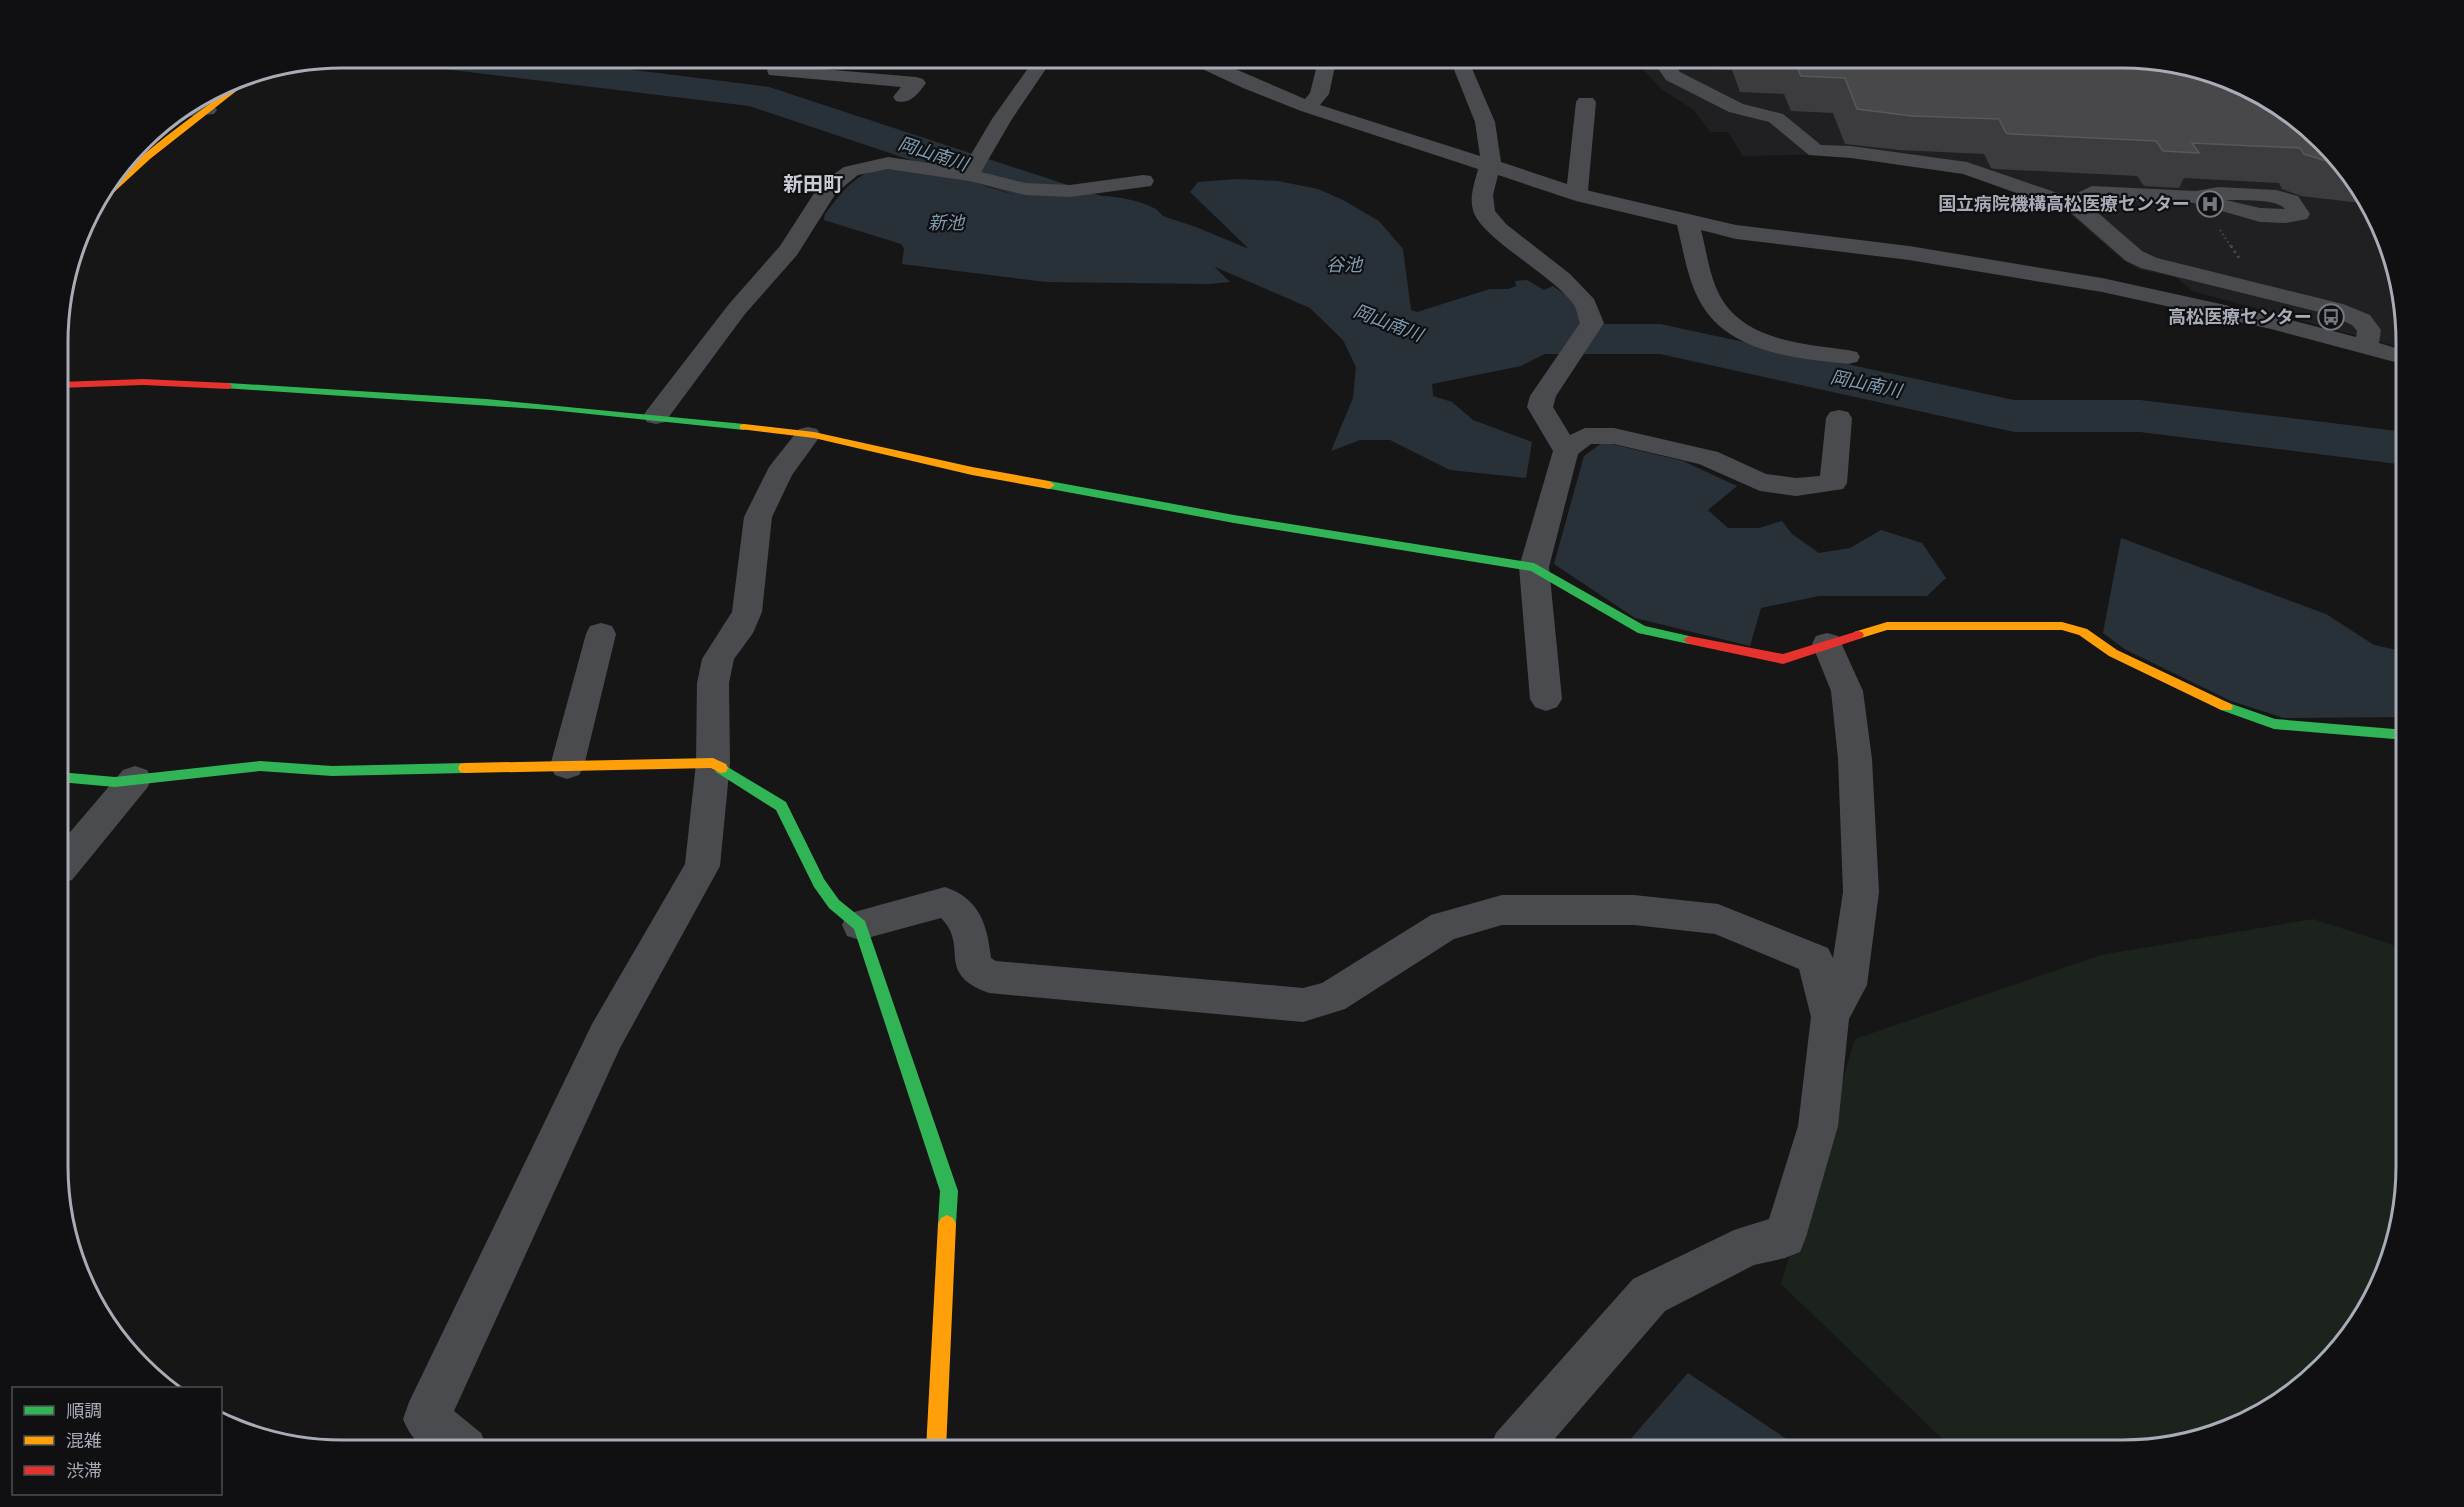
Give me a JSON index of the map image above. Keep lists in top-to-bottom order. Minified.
{"districts":["新田町"],"water":["岡山南川","新池","谷池"],"places":{"hospital":["国立病院機構高松医療センター"],"bus stop":["高松医療センター"]},"legend":["順調","混雑","渋滞"]}
